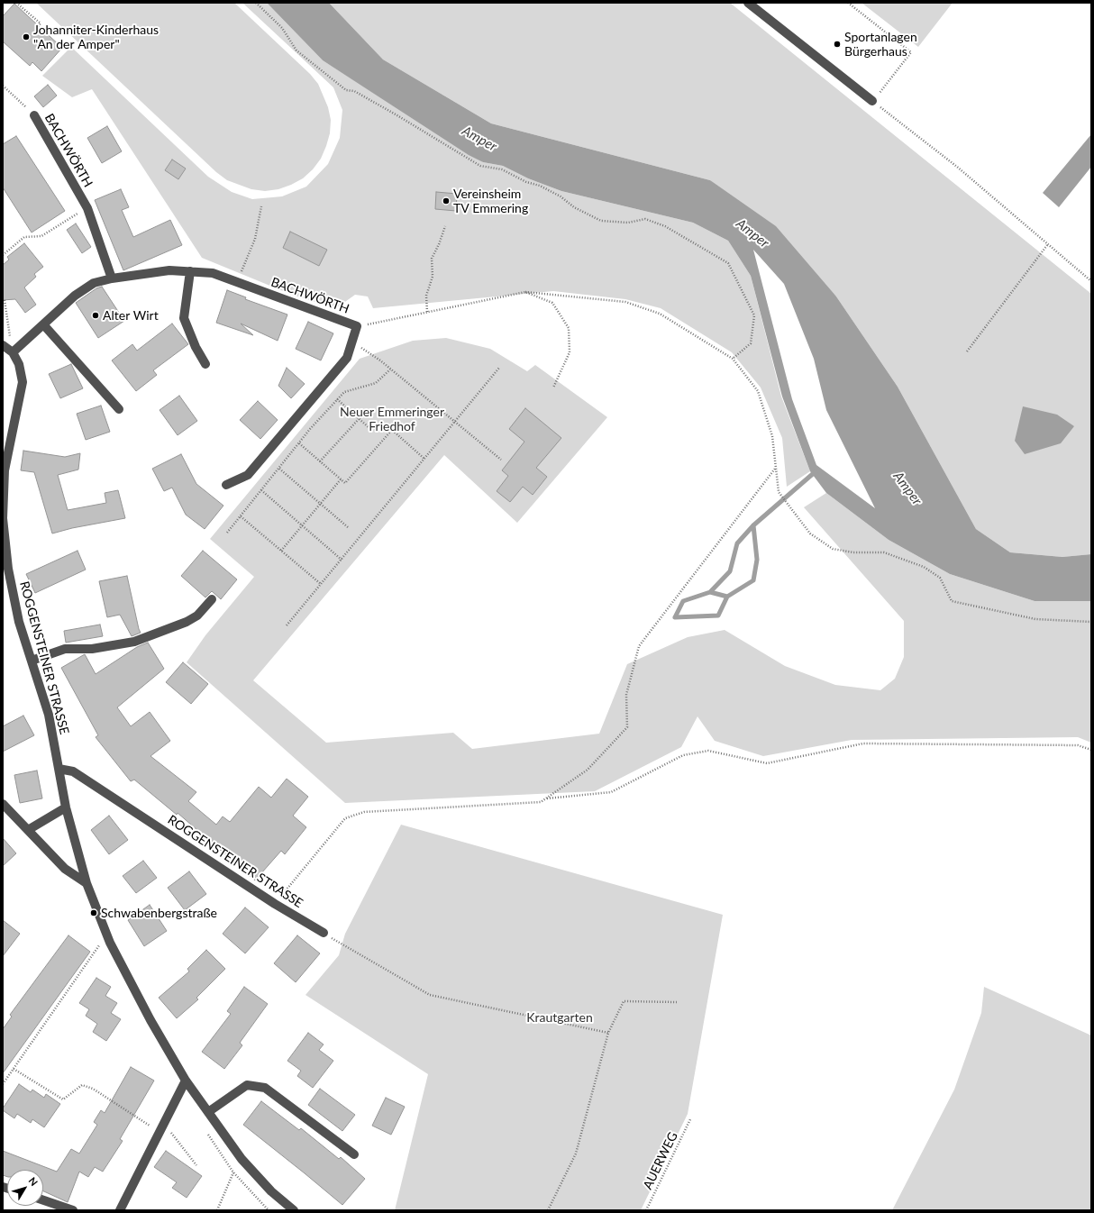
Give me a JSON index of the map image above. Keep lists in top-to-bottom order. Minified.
{"streets":{"street":["BACHWÖRTH","ROGGENSTEINER STRASSE"],"path":["AUERWEG"]},"crossings":[["BACHWÖRTH","ROGGENSTEINER STRASSE"]],"water":["Amper"],"parks":["Neuer Emmeringer Friedhof","Krautgarten"],"places":["Johanniter-Kinderhaus \"An der Amper\"","Sportanlagen Bürgerhaus","Vereinsheim TV Emmering","Alter Wirt","Schwabenbergstraße"],"north":"top right"}
